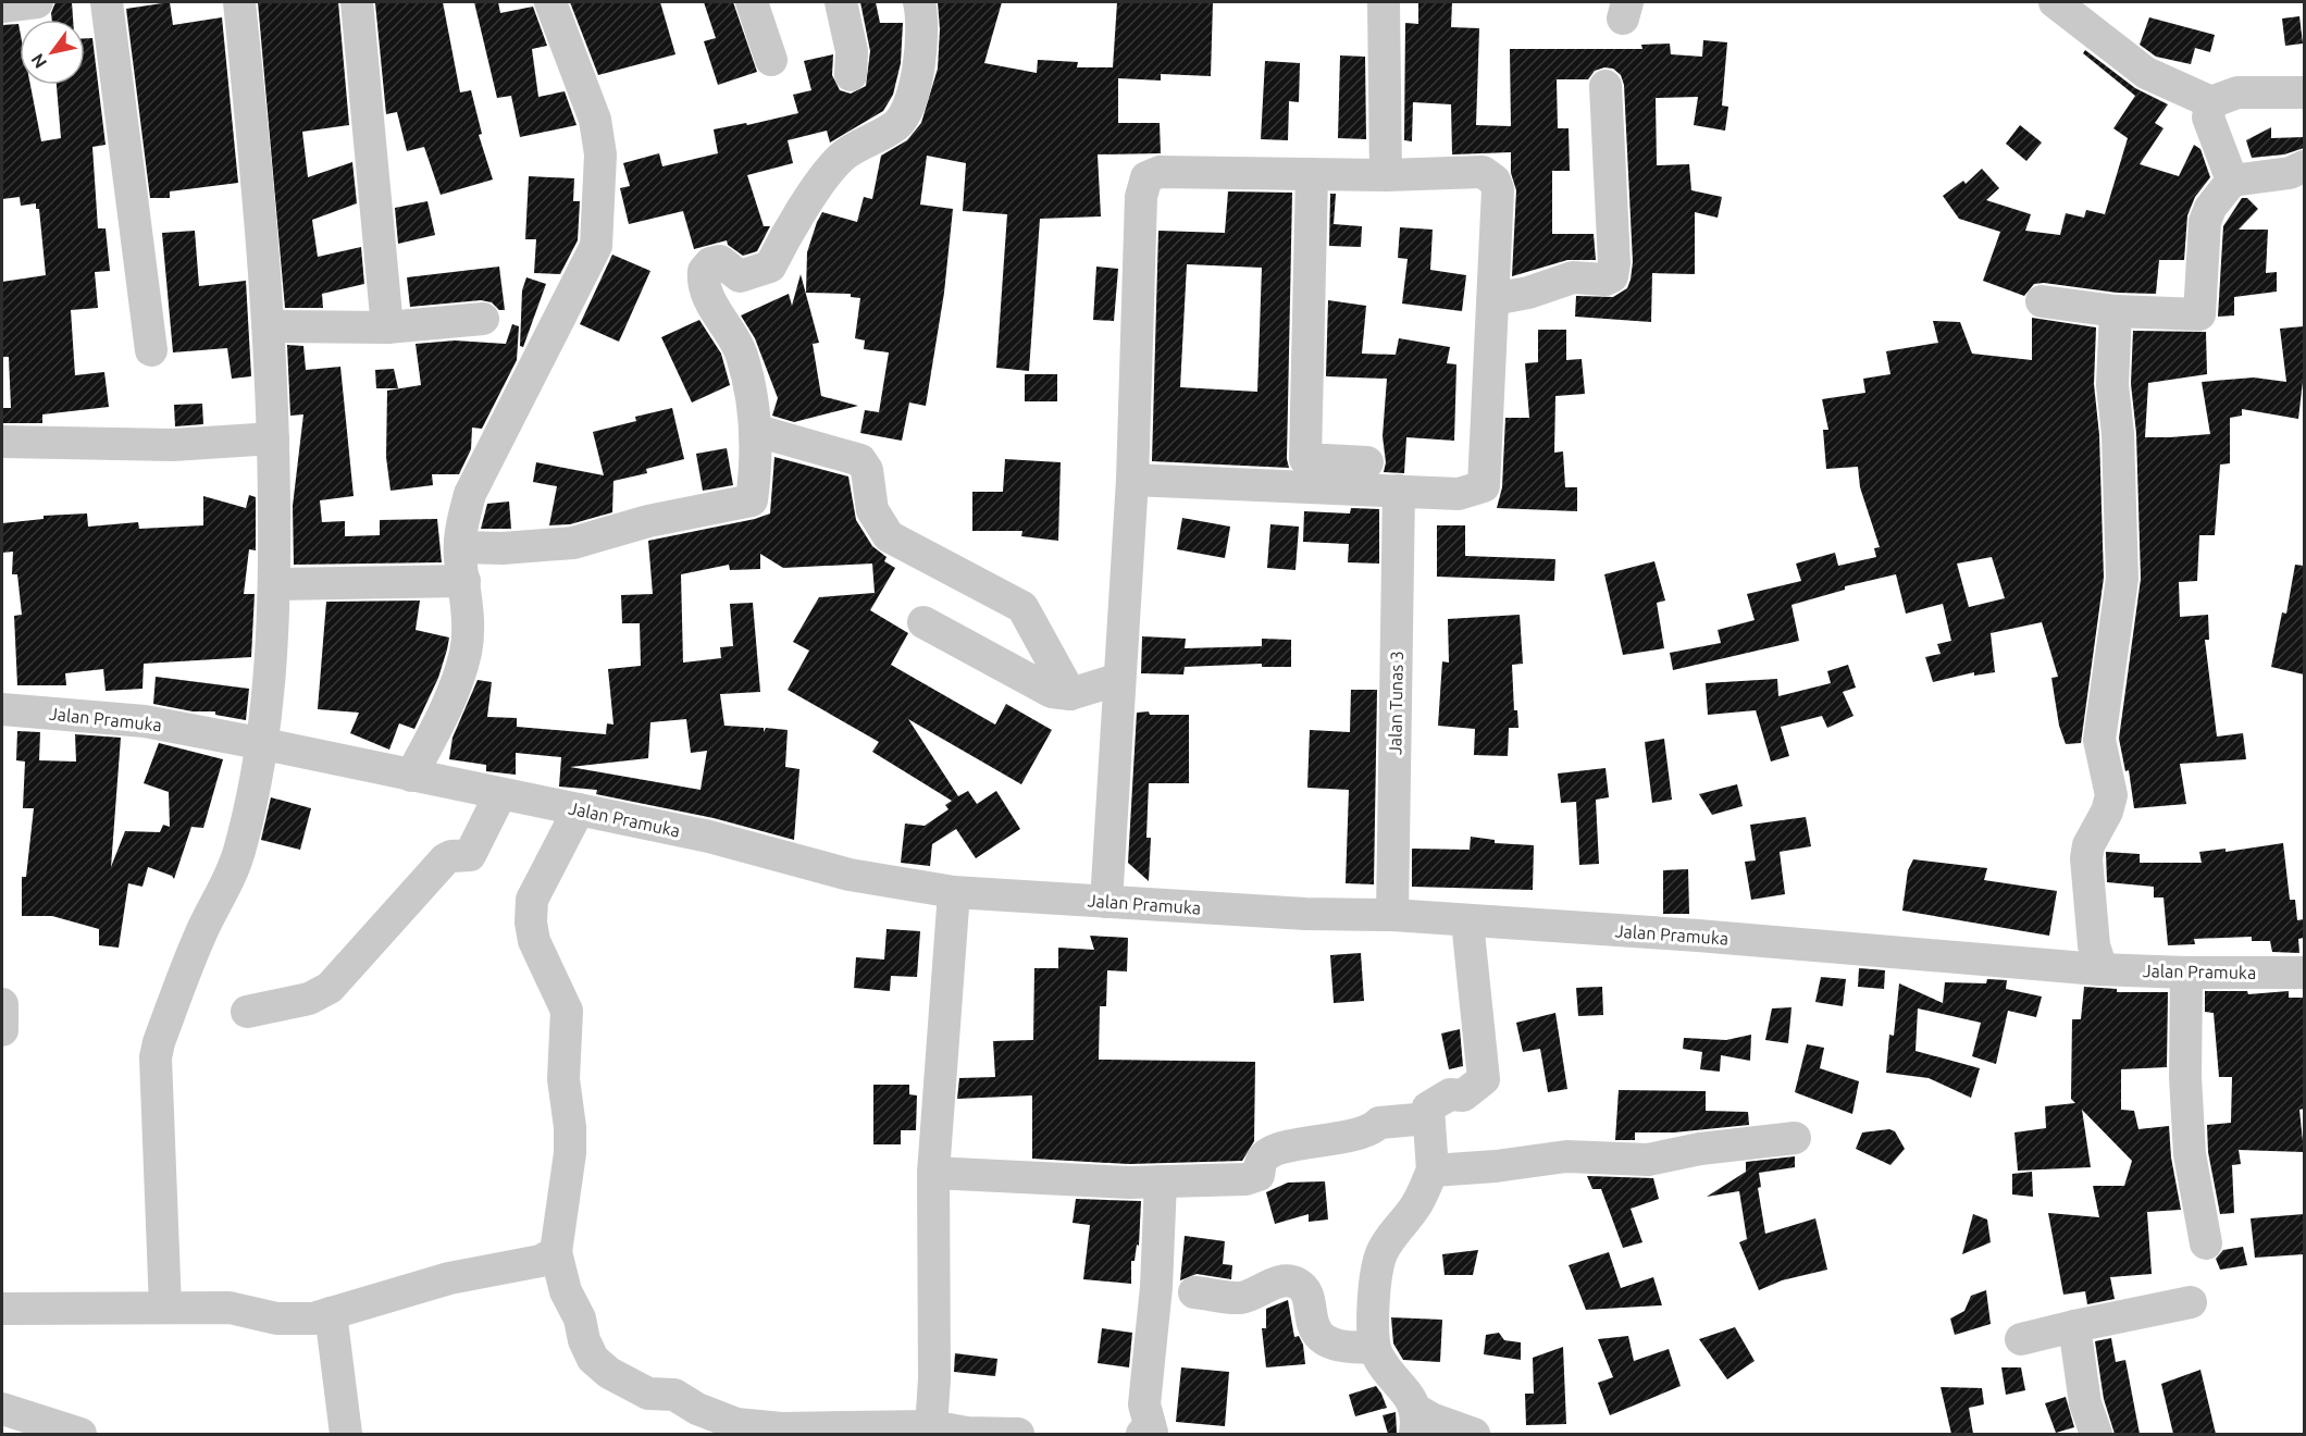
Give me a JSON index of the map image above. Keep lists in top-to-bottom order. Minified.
{"streets":{"street":["Jalan Tunas 3","Jalan Pramuka"]},"crossings":[["Jalan Tunas 3","Jalan Pramuka"]],"north":"bottom left"}
